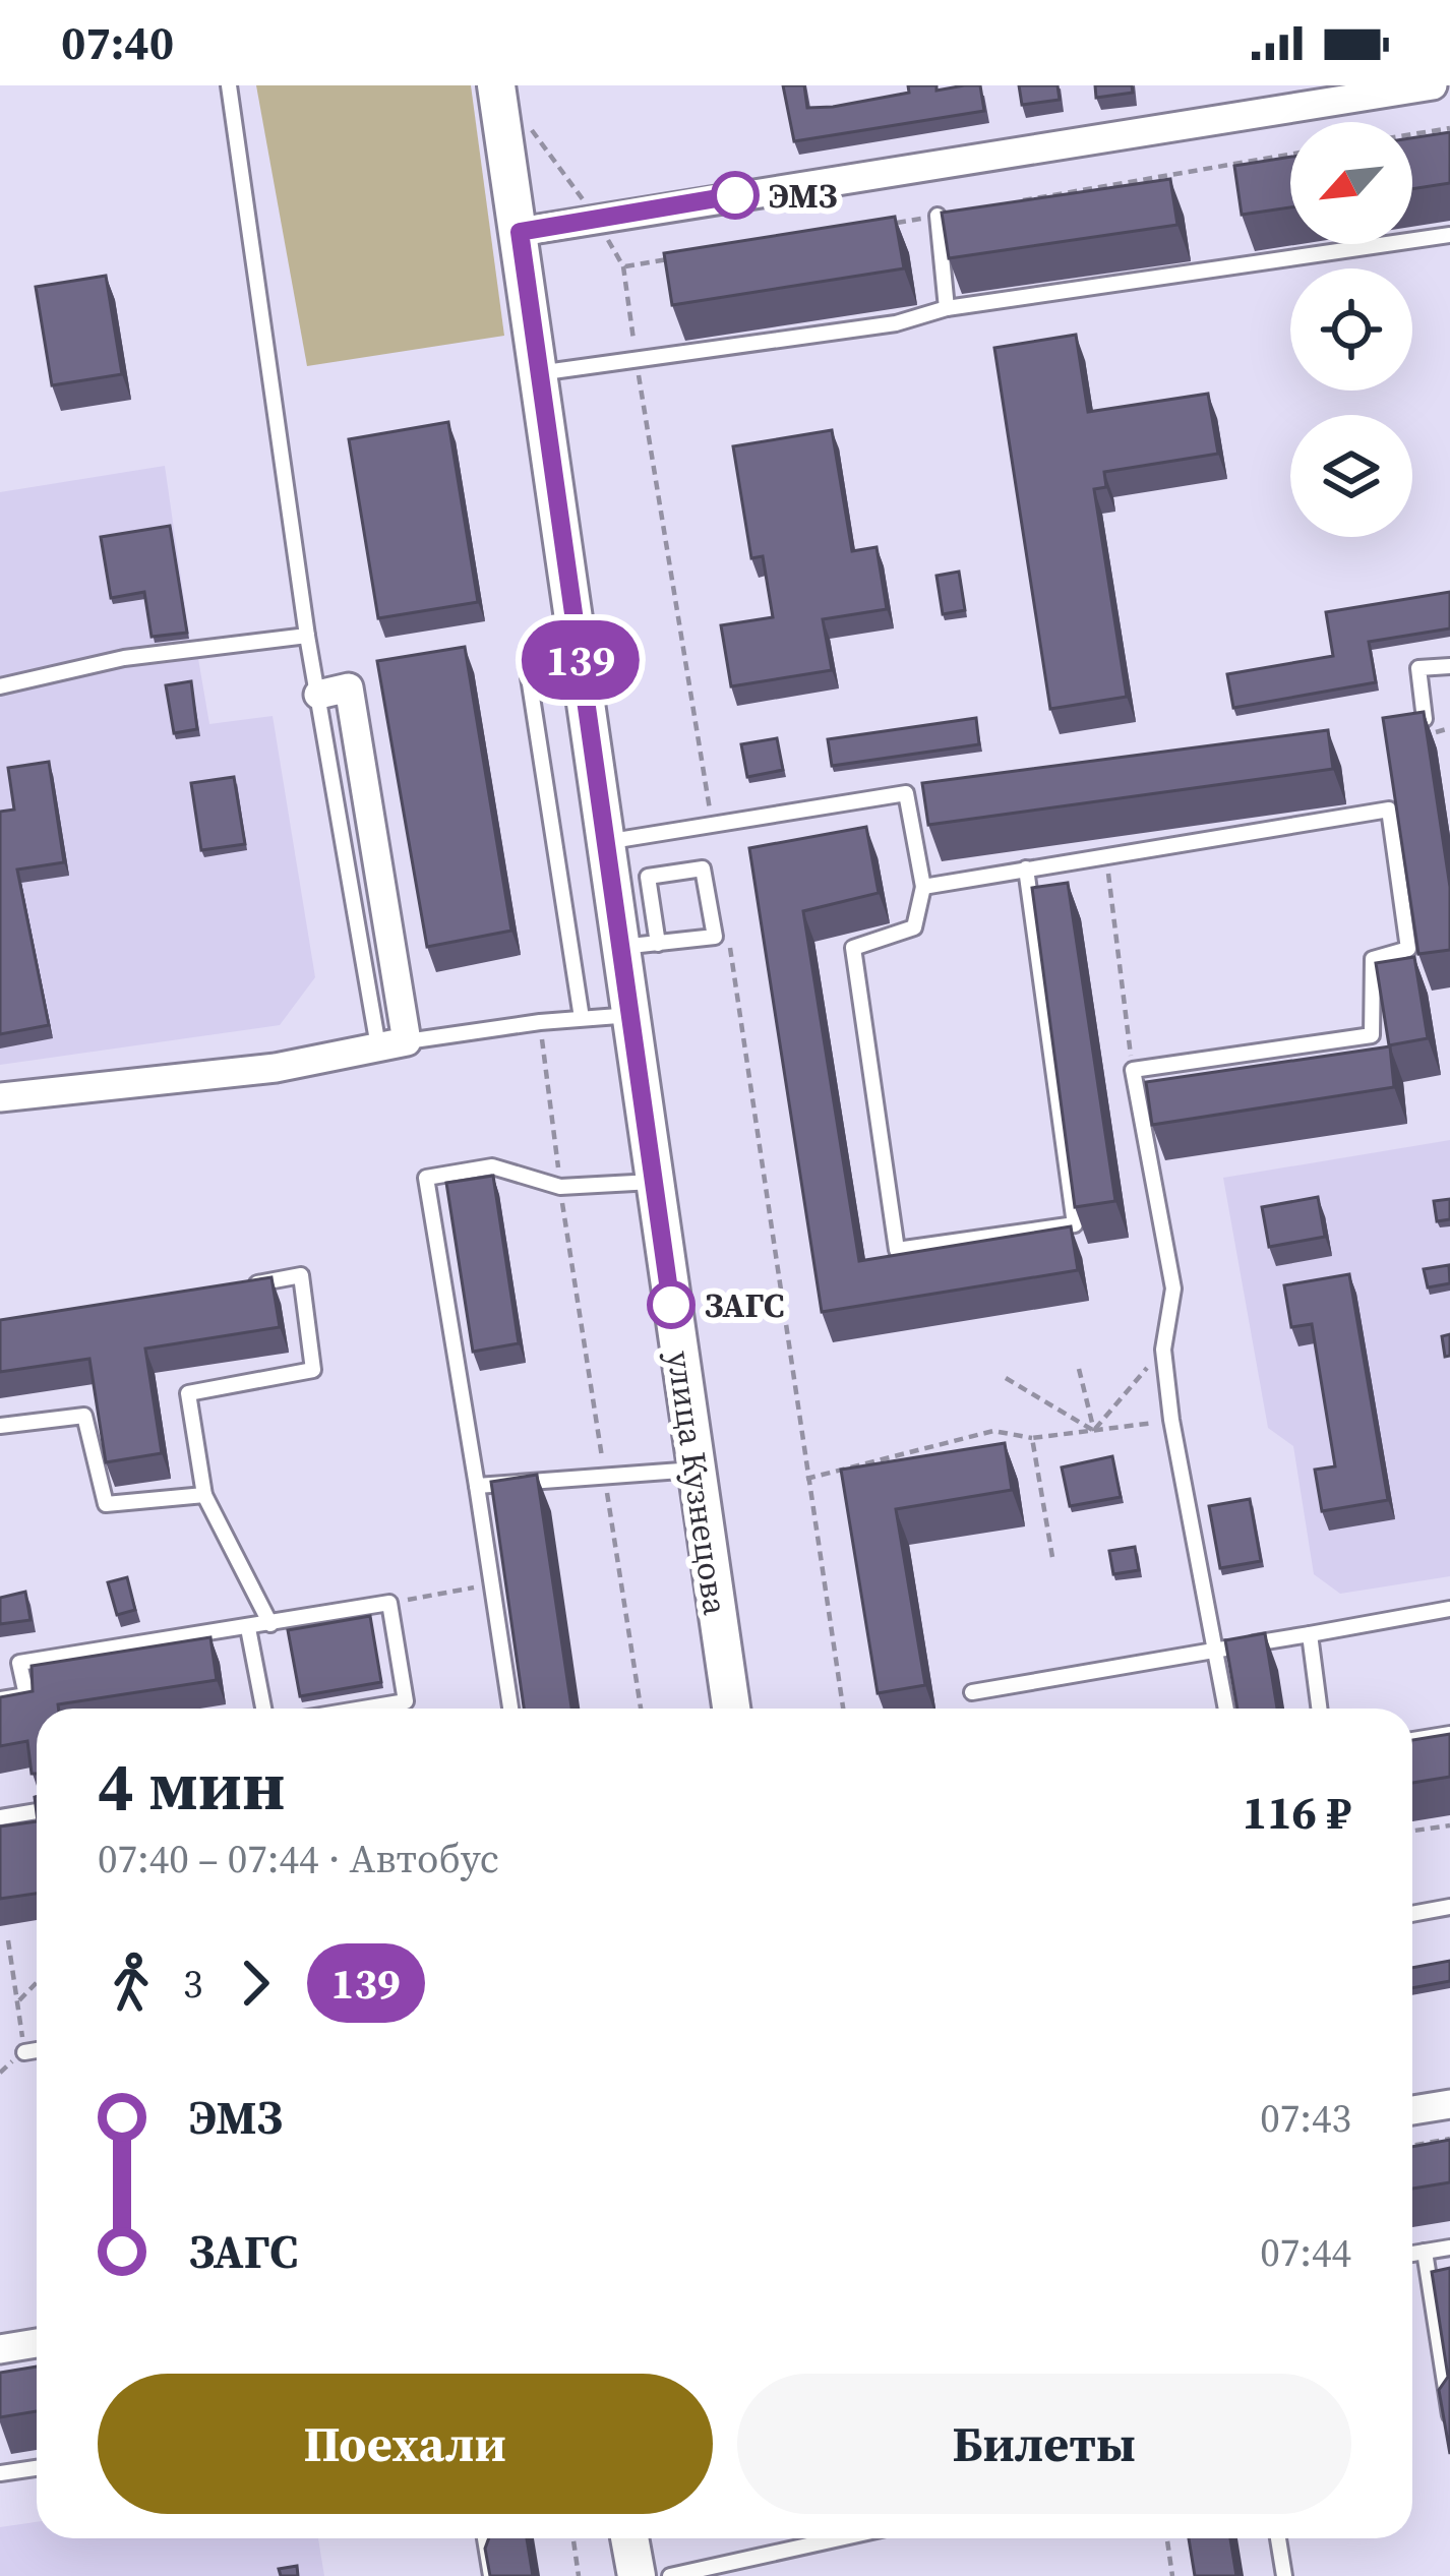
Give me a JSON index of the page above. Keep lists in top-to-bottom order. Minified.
{"streets":{"street":["улица Кузнецова"]},"places":["ЭМЗ","ЗАГС"],"lines":["bus line 139"],"north":"bottom left","page":{"status":"07:40","on_map":"139","heading":["4 мин","07:40 – 07:44 · Автобус","116 ₽"],"legs":["3","139"],"list":[{"name":"ЭМЗ","value":"07:43"},{"name":"ЗАГС","value":"07:44"}],"buttons":["Поехали","Билеты"]}}
